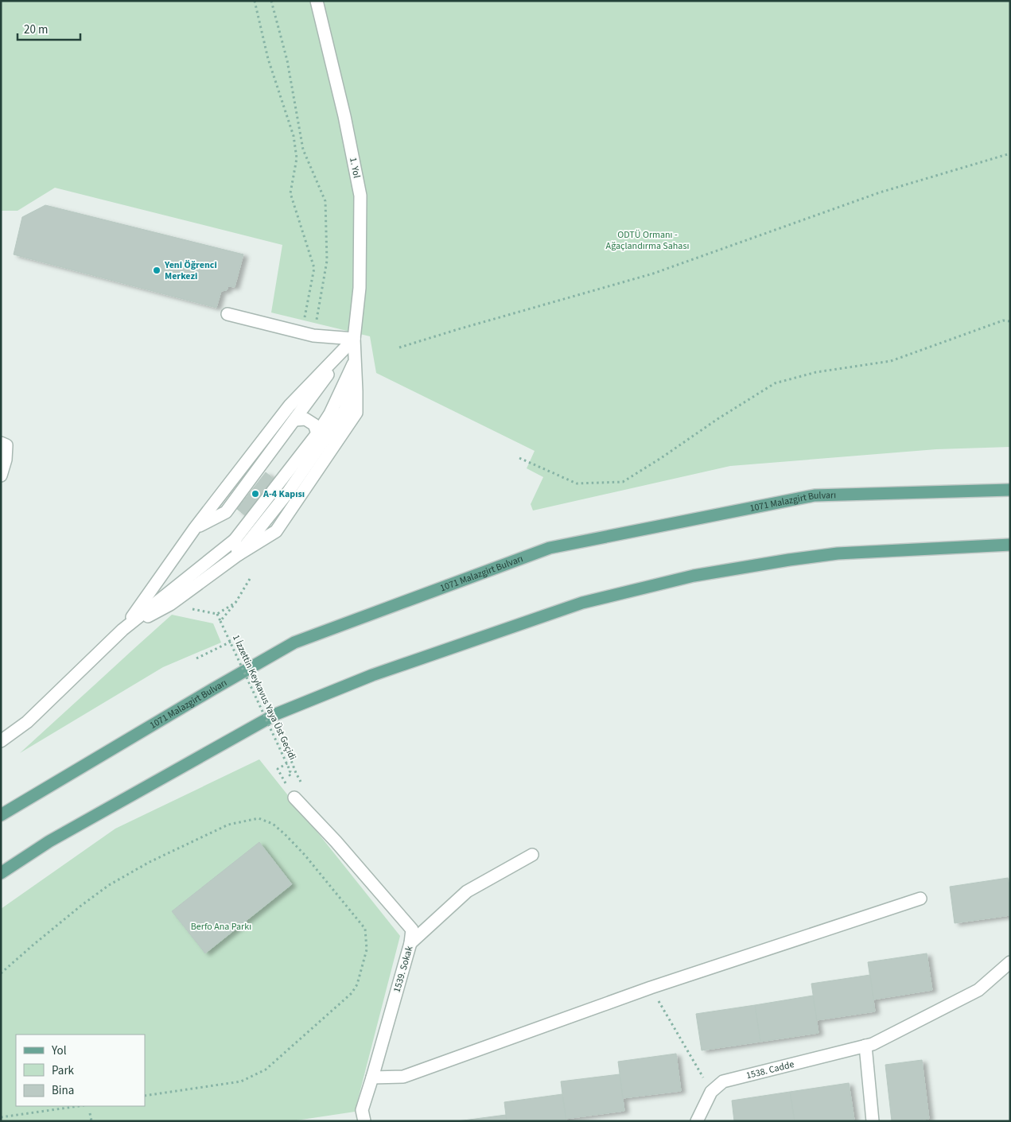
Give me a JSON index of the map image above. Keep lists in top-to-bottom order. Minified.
{"streets":{"main road":["1071 Malazgirt Bulvarı"],"street":["1. Yol","1539. Sokak","1538. Cadde"],"path":["1 İzzettin Keykavus Yaya Üst Geçidi"]},"parks":["ODTÜ Ormanı - Ağaçlandırma Sahası","Berfo Ana Parkı"],"places":["Yeni Öğrenci Merkezi","A-4 Kapısı"],"legend":["Yol","Park","Bina"],"scale_bar":"20 m"}
